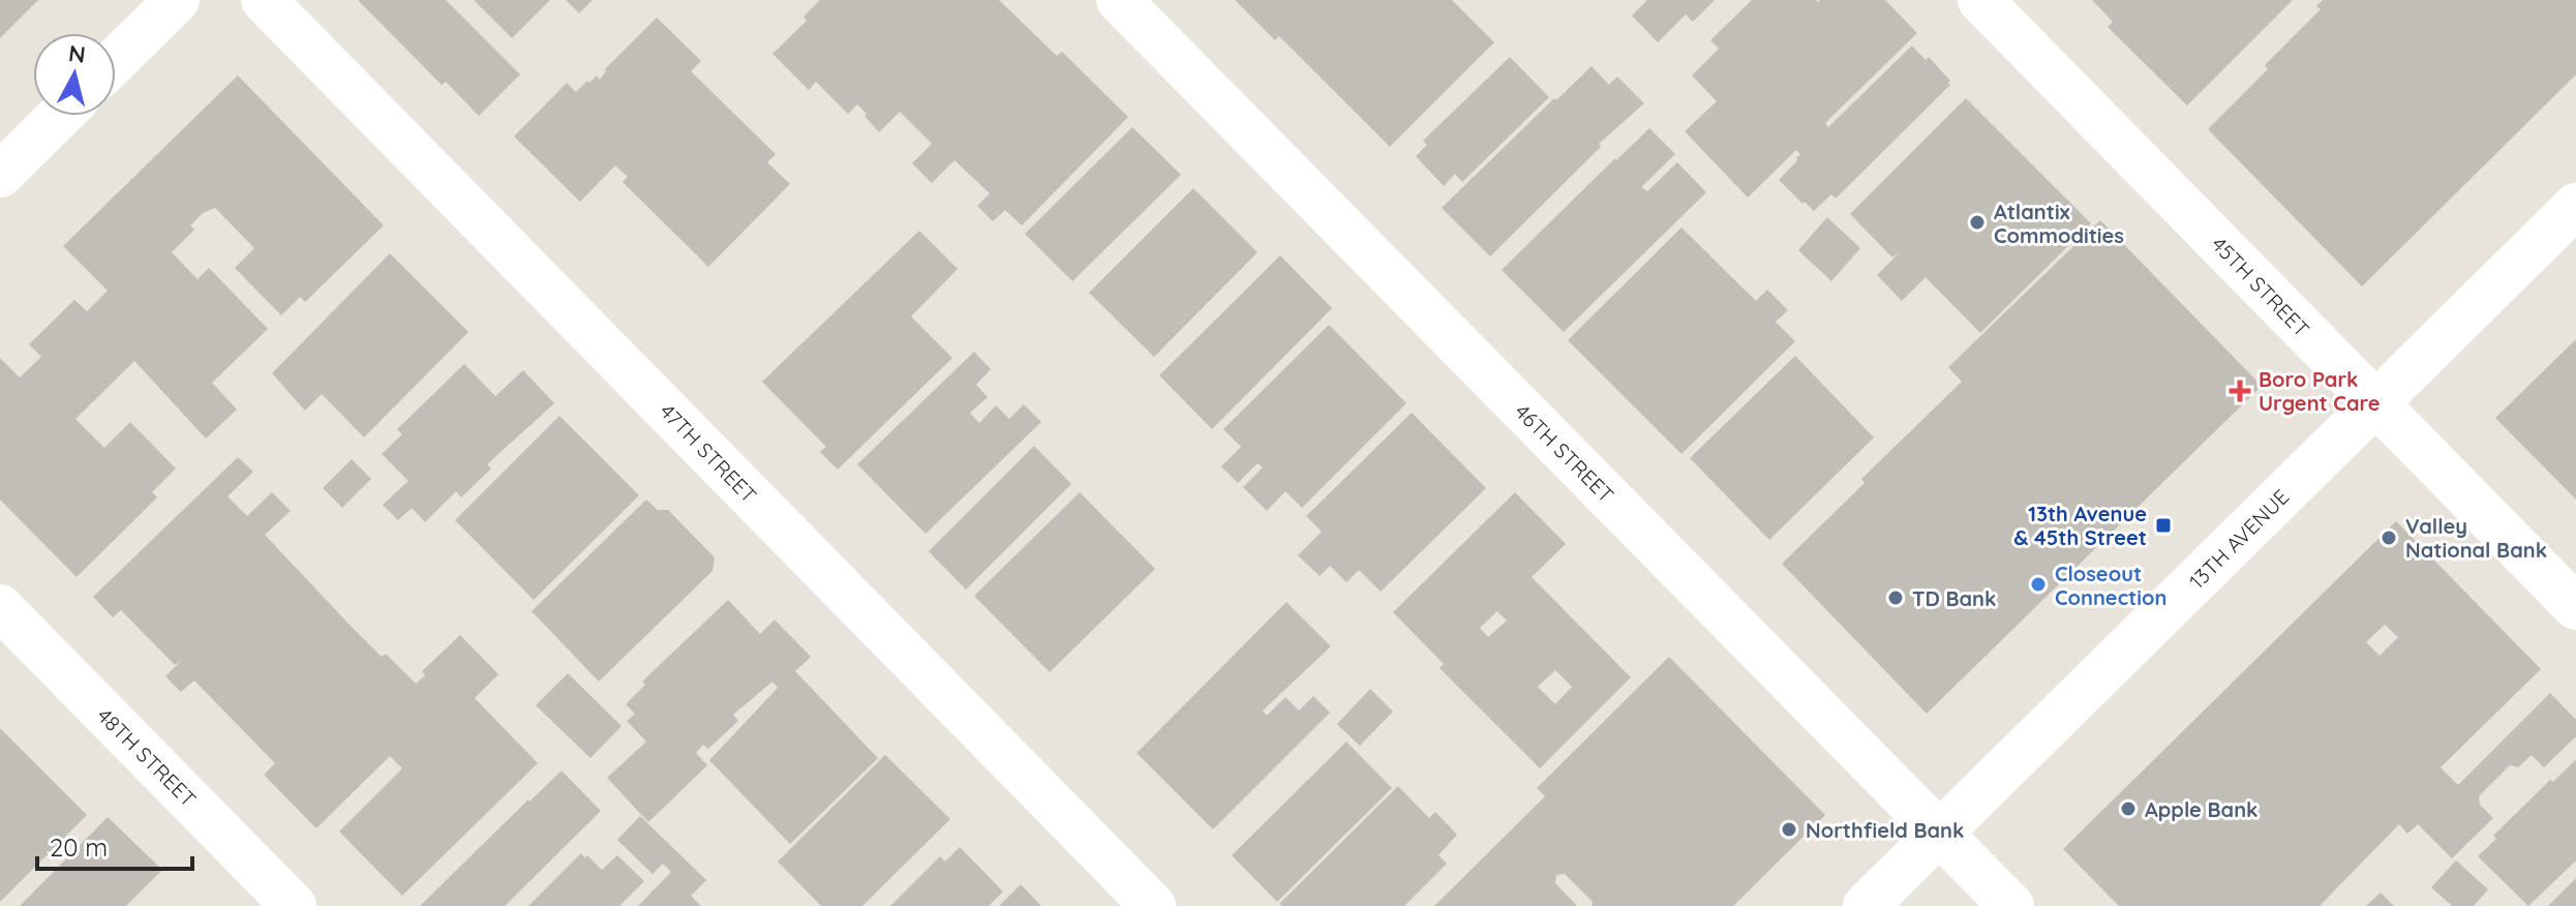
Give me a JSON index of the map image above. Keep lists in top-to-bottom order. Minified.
{"streets":{"street":["45TH STREET","47TH STREET","46TH STREET","13TH AVENUE","48TH STREET"]},"crossings":[["45TH STREET","13TH AVENUE"],["46TH STREET","13TH AVENUE"]],"places":{"other":["Atlantix Commodities","Valley National Bank","Closeout Connection","TD Bank","Apple Bank","Northfield Bank"],"health":["Boro Park Urgent Care"],"transit":["13th Avenue & 45th Street"]},"scale_bar":"20 m","north":"top"}
